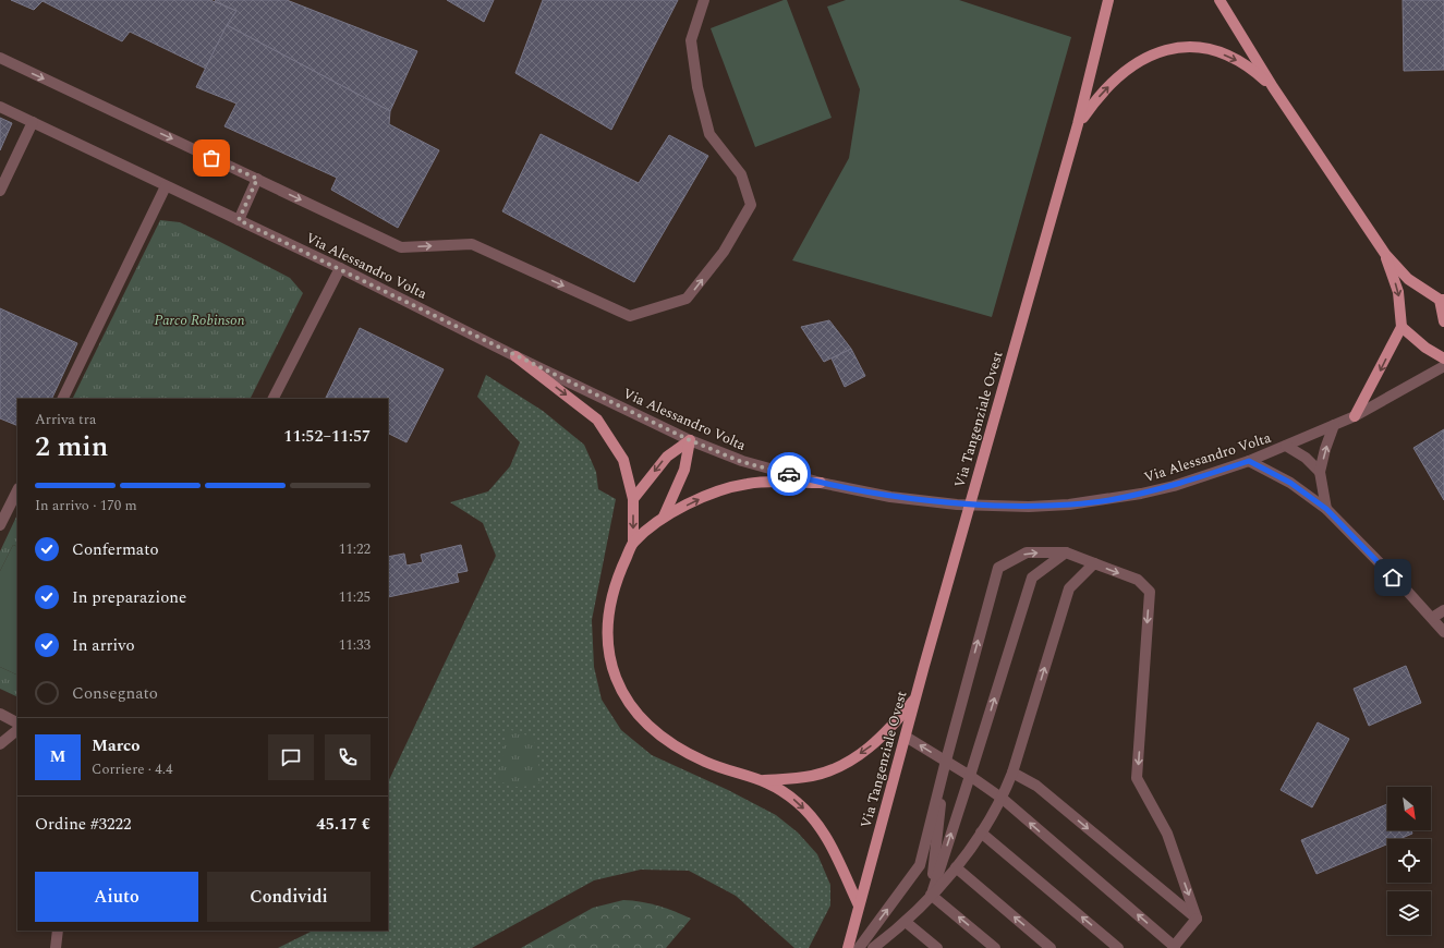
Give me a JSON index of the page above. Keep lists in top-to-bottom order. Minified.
{"streets":{"main road":["Via Tangenziale Ovest"],"street":["Via Alessandro Volta"]},"parks":["Parco Robinson"],"north":"bottom right","page":{"heading":["2 min","Arriva tra","11:52–11:57"],"panel":["Marco","Corriere · 4.4","Ordine #3222","45.17 €"],"bar":"In arrivo · 170 m","list":[["Confermato","11:22"],["In preparazione","11:25"],["In arrivo","11:33"],"Consegnato"],"round":"M","buttons":["Aiuto","Condividi"]}}
